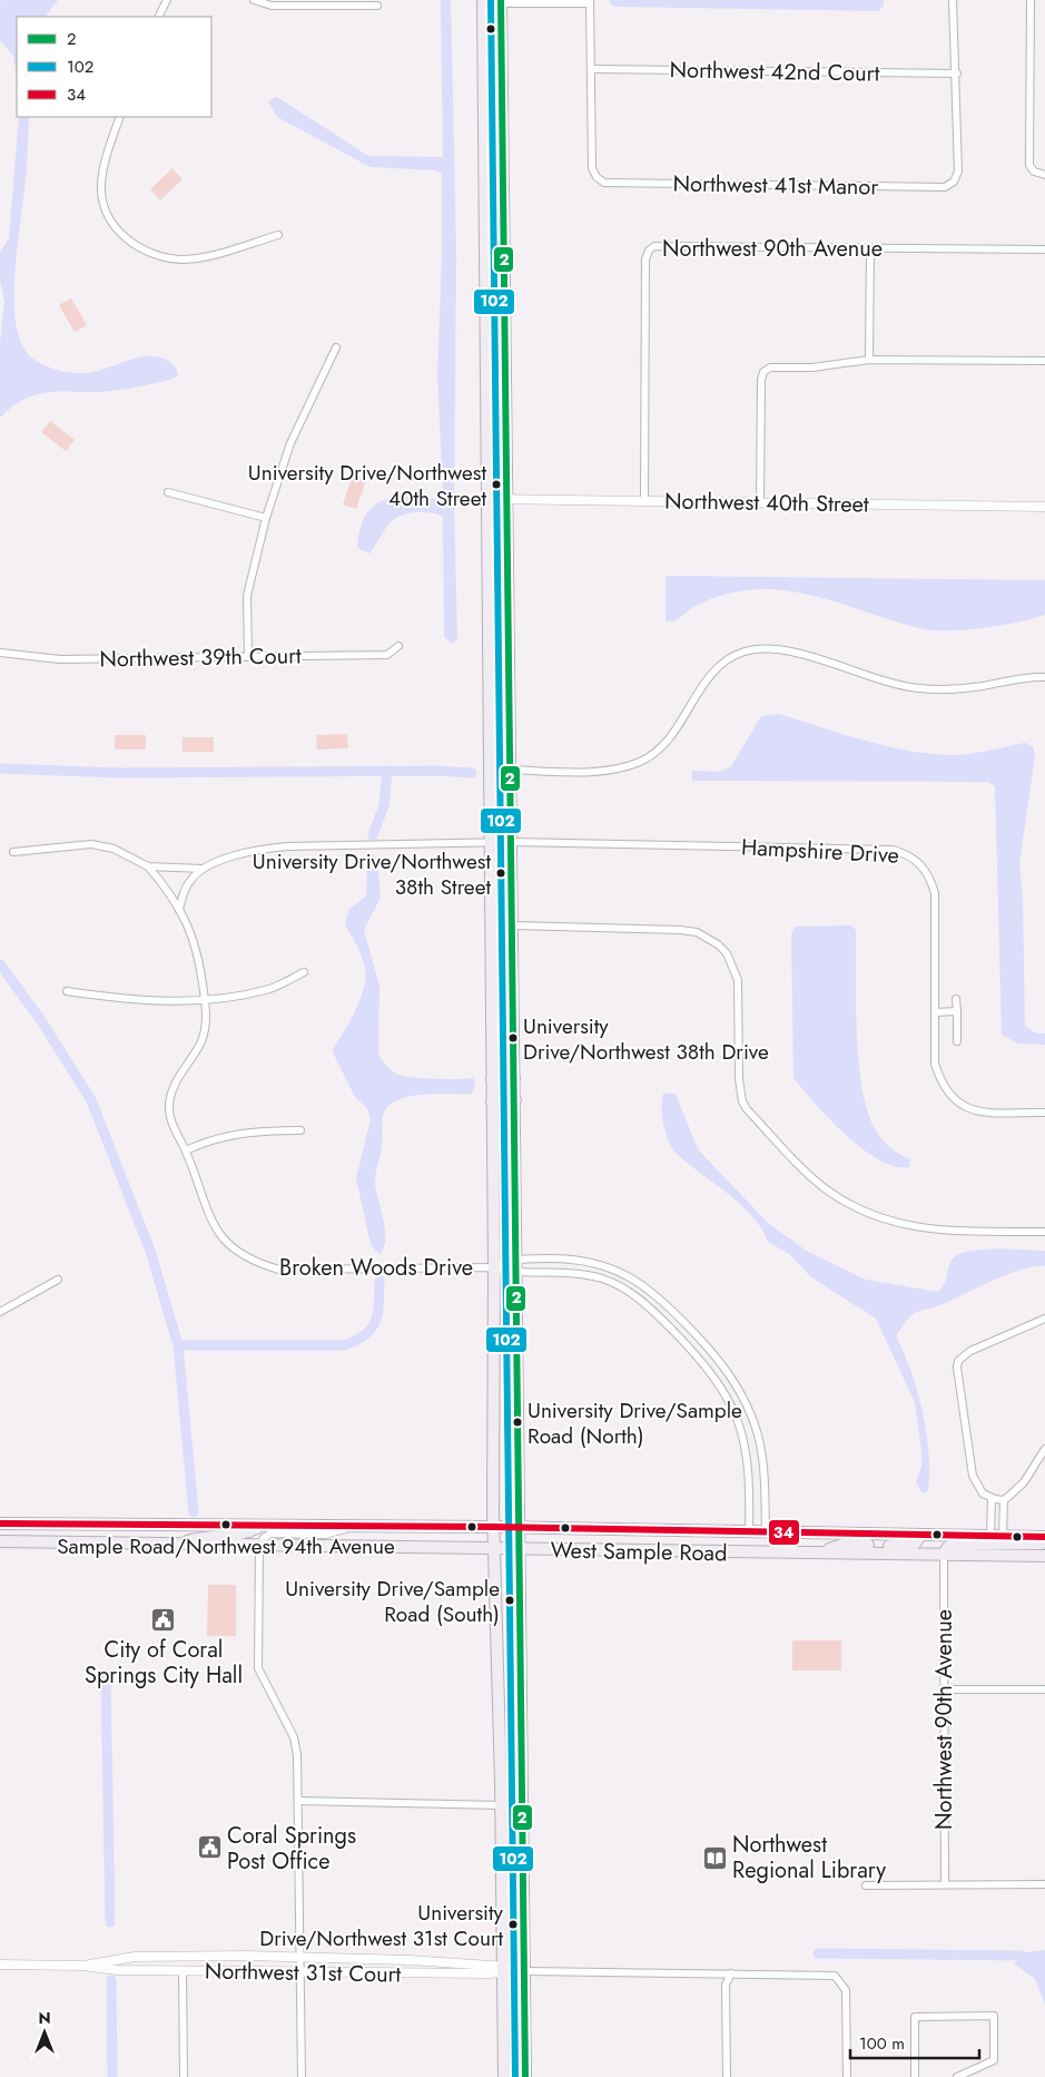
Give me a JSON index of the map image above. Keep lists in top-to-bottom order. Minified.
{"streets":{"main road":["West Sample Road"],"street":["Northwest 42nd Court","Northwest 41st Manor","Northwest 90th Avenue","Northwest 40th Street","Northwest 39th Court","Hampshire Drive","Broken Woods Drive","Northwest 31st Court"]},"crossings":[["Northwest 42nd Court","Northwest 41st Manor"],["Northwest 90th Avenue","Northwest 40th Street"],["Northwest 90th Avenue","West Sample Road"],["Broken Woods Drive","West Sample Road"]],"places":{"other":["University Drive/Northwest 40th Street","University Drive/Northwest 38th Street","University Drive/Northwest 38th Drive","University Drive/Sample Road (North)","Sample Road/Northwest 94th Avenue","University Drive/Sample Road (South)","University Drive/Northwest 31st Court"],"public building":["City of Coral Springs City Hall","Coral Springs Post Office"],"library":["Northwest Regional Library"]},"lines":["transit line 2","transit line 102","transit line 34"],"legend":["2","102","34"],"scale_bar":"100 m","north":"top"}
